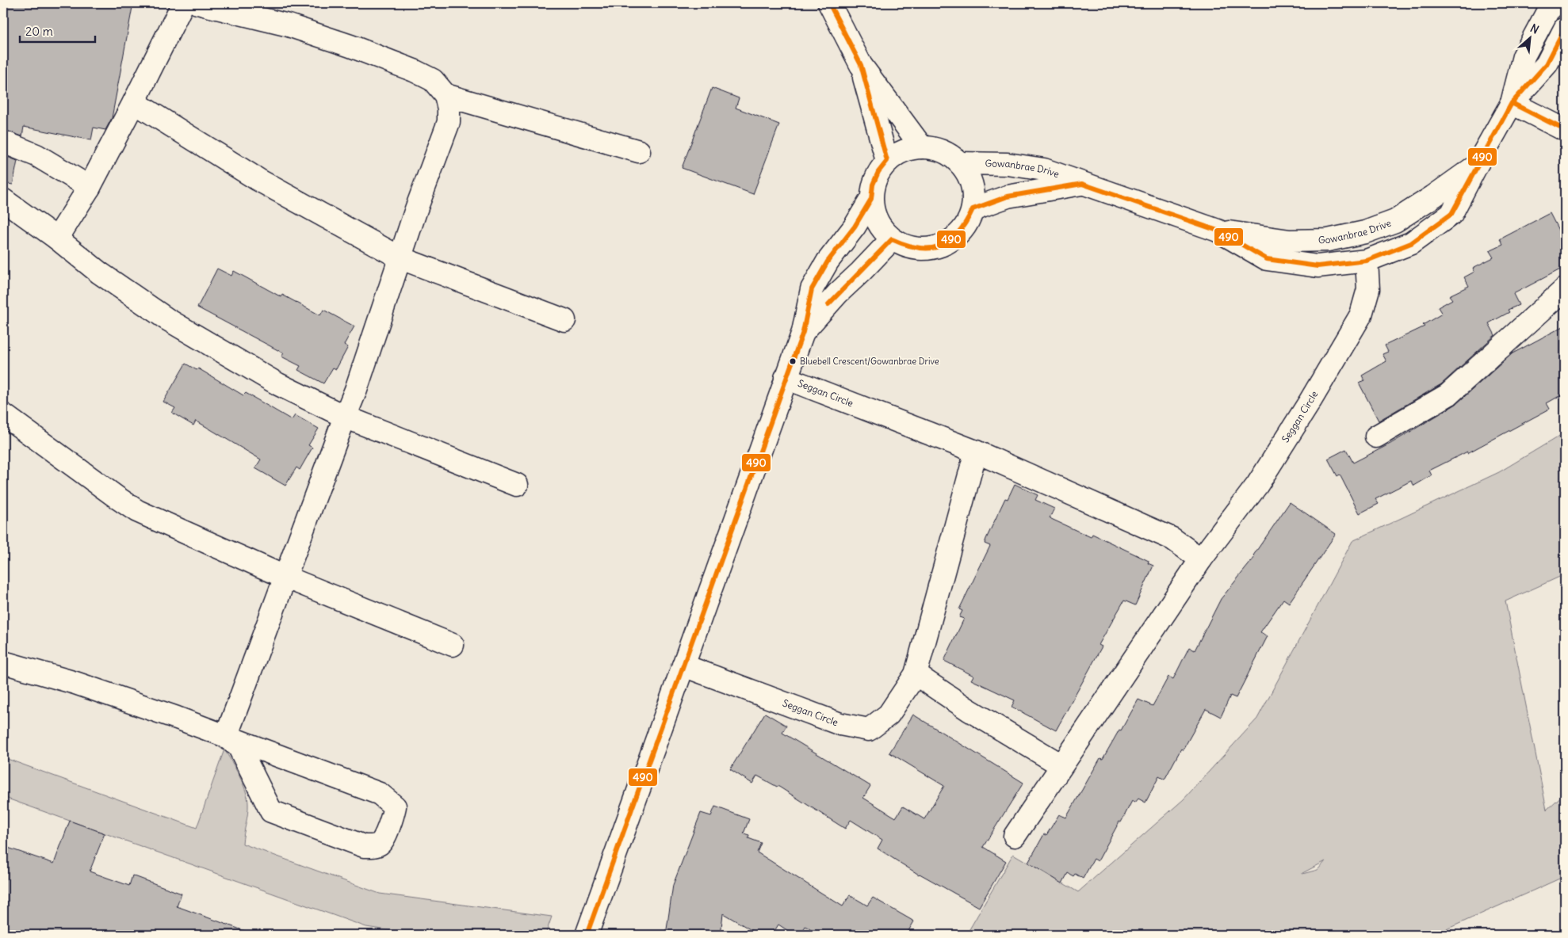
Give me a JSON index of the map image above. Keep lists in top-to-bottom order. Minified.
{"streets":{"street":["Gowanbrae Drive","Seggan Circle"]},"crossings":[["Gowanbrae Drive","Seggan Circle"]],"places":["Bluebell Crescent/Gowanbrae Drive"],"lines":["transit line 490"],"scale_bar":"20 m","north":"top right"}
